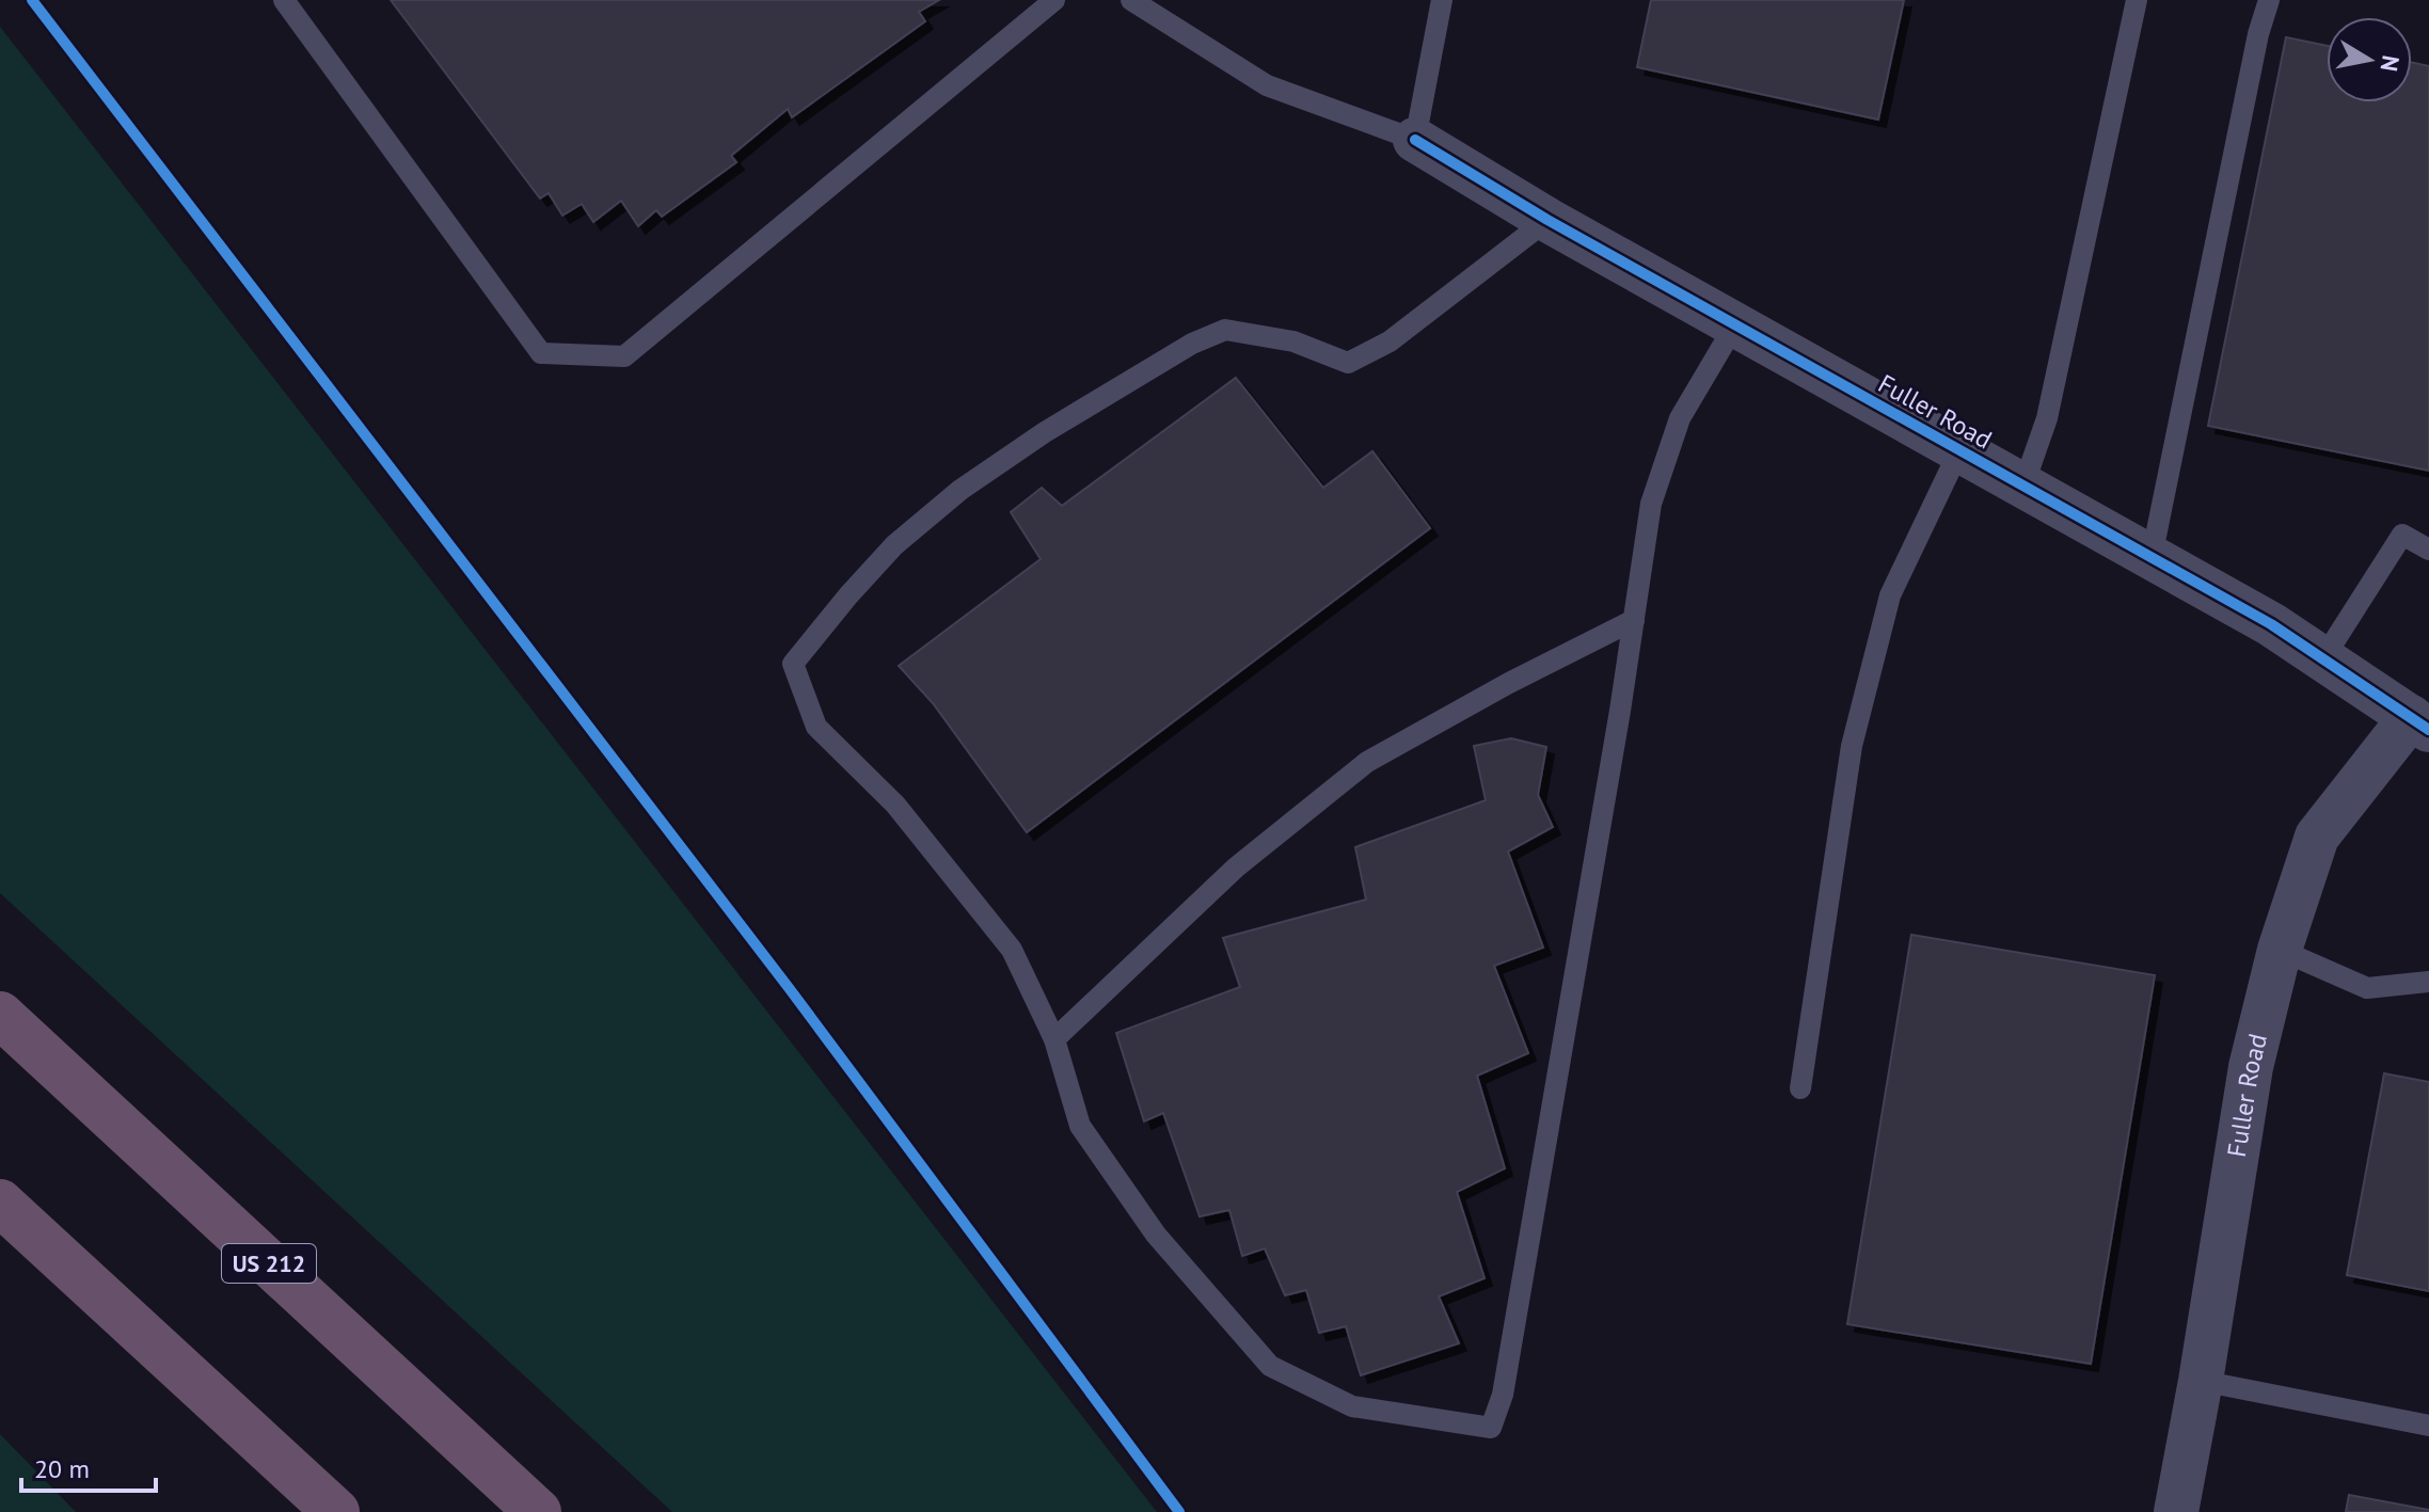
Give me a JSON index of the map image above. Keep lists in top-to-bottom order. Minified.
{"streets":{"highway":["US 212"],"street":["Fuller Road"]},"scale_bar":"20 m","north":"right"}
